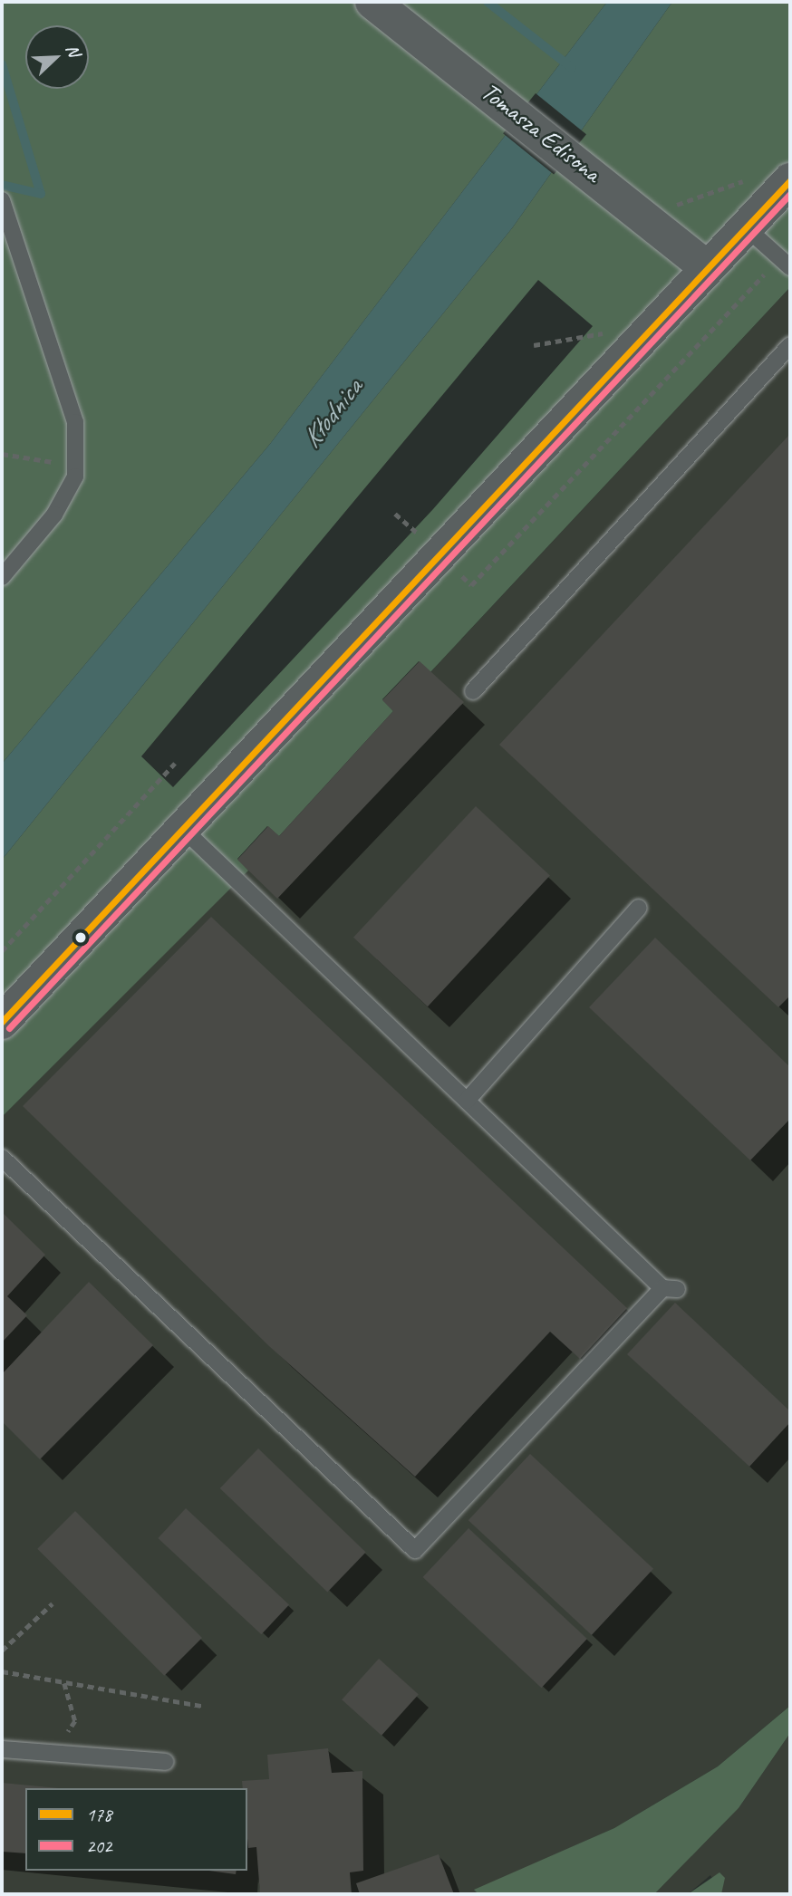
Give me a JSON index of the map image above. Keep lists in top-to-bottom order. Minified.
{"streets":{"street":["Tomasza Edisona"]},"water":["Kłodnica"],"lines":["transit line 178","transit line 202"],"legend":["178","202"],"north":"top right"}
